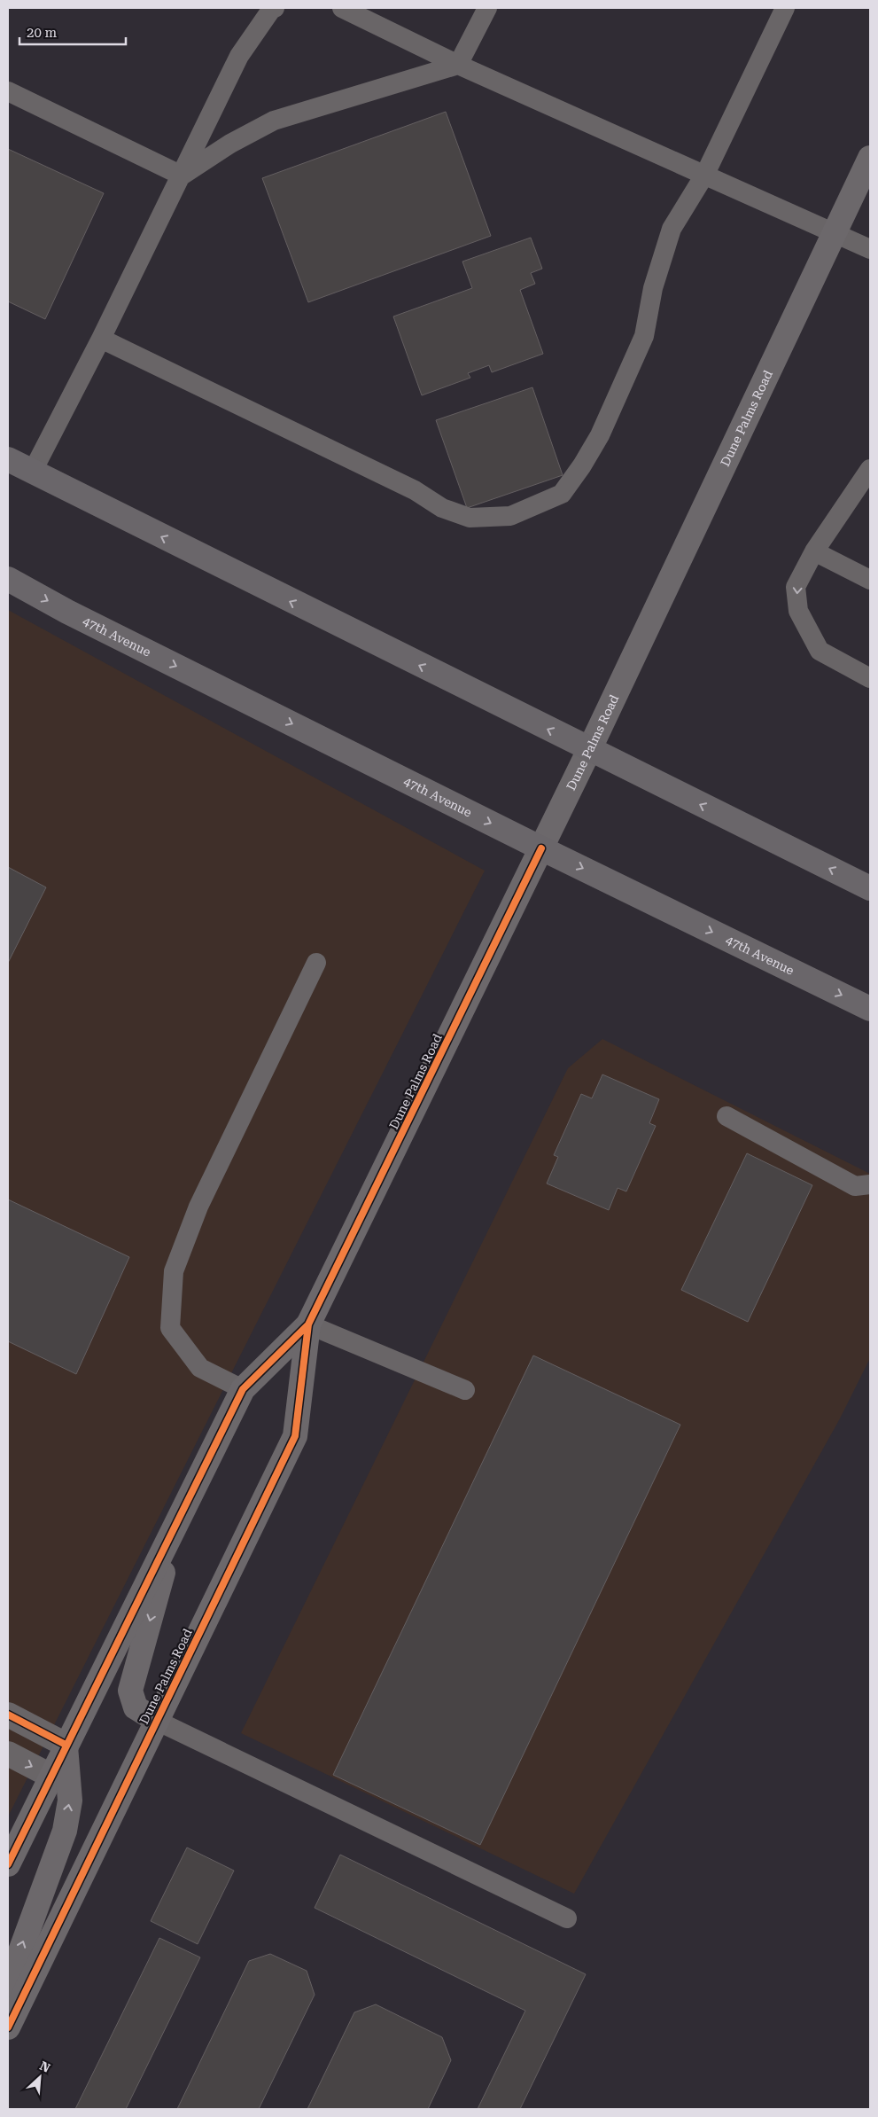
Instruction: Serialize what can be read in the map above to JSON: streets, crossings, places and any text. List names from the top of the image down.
{
  "streets": {
    "main road": ["Dune Palms Road", "47th Avenue"]
  },
  "crossings": [
    ["Dune Palms Road", "47th Avenue"]
  ],
  "scale_bar": "20 m",
  "north": "top right"
}
